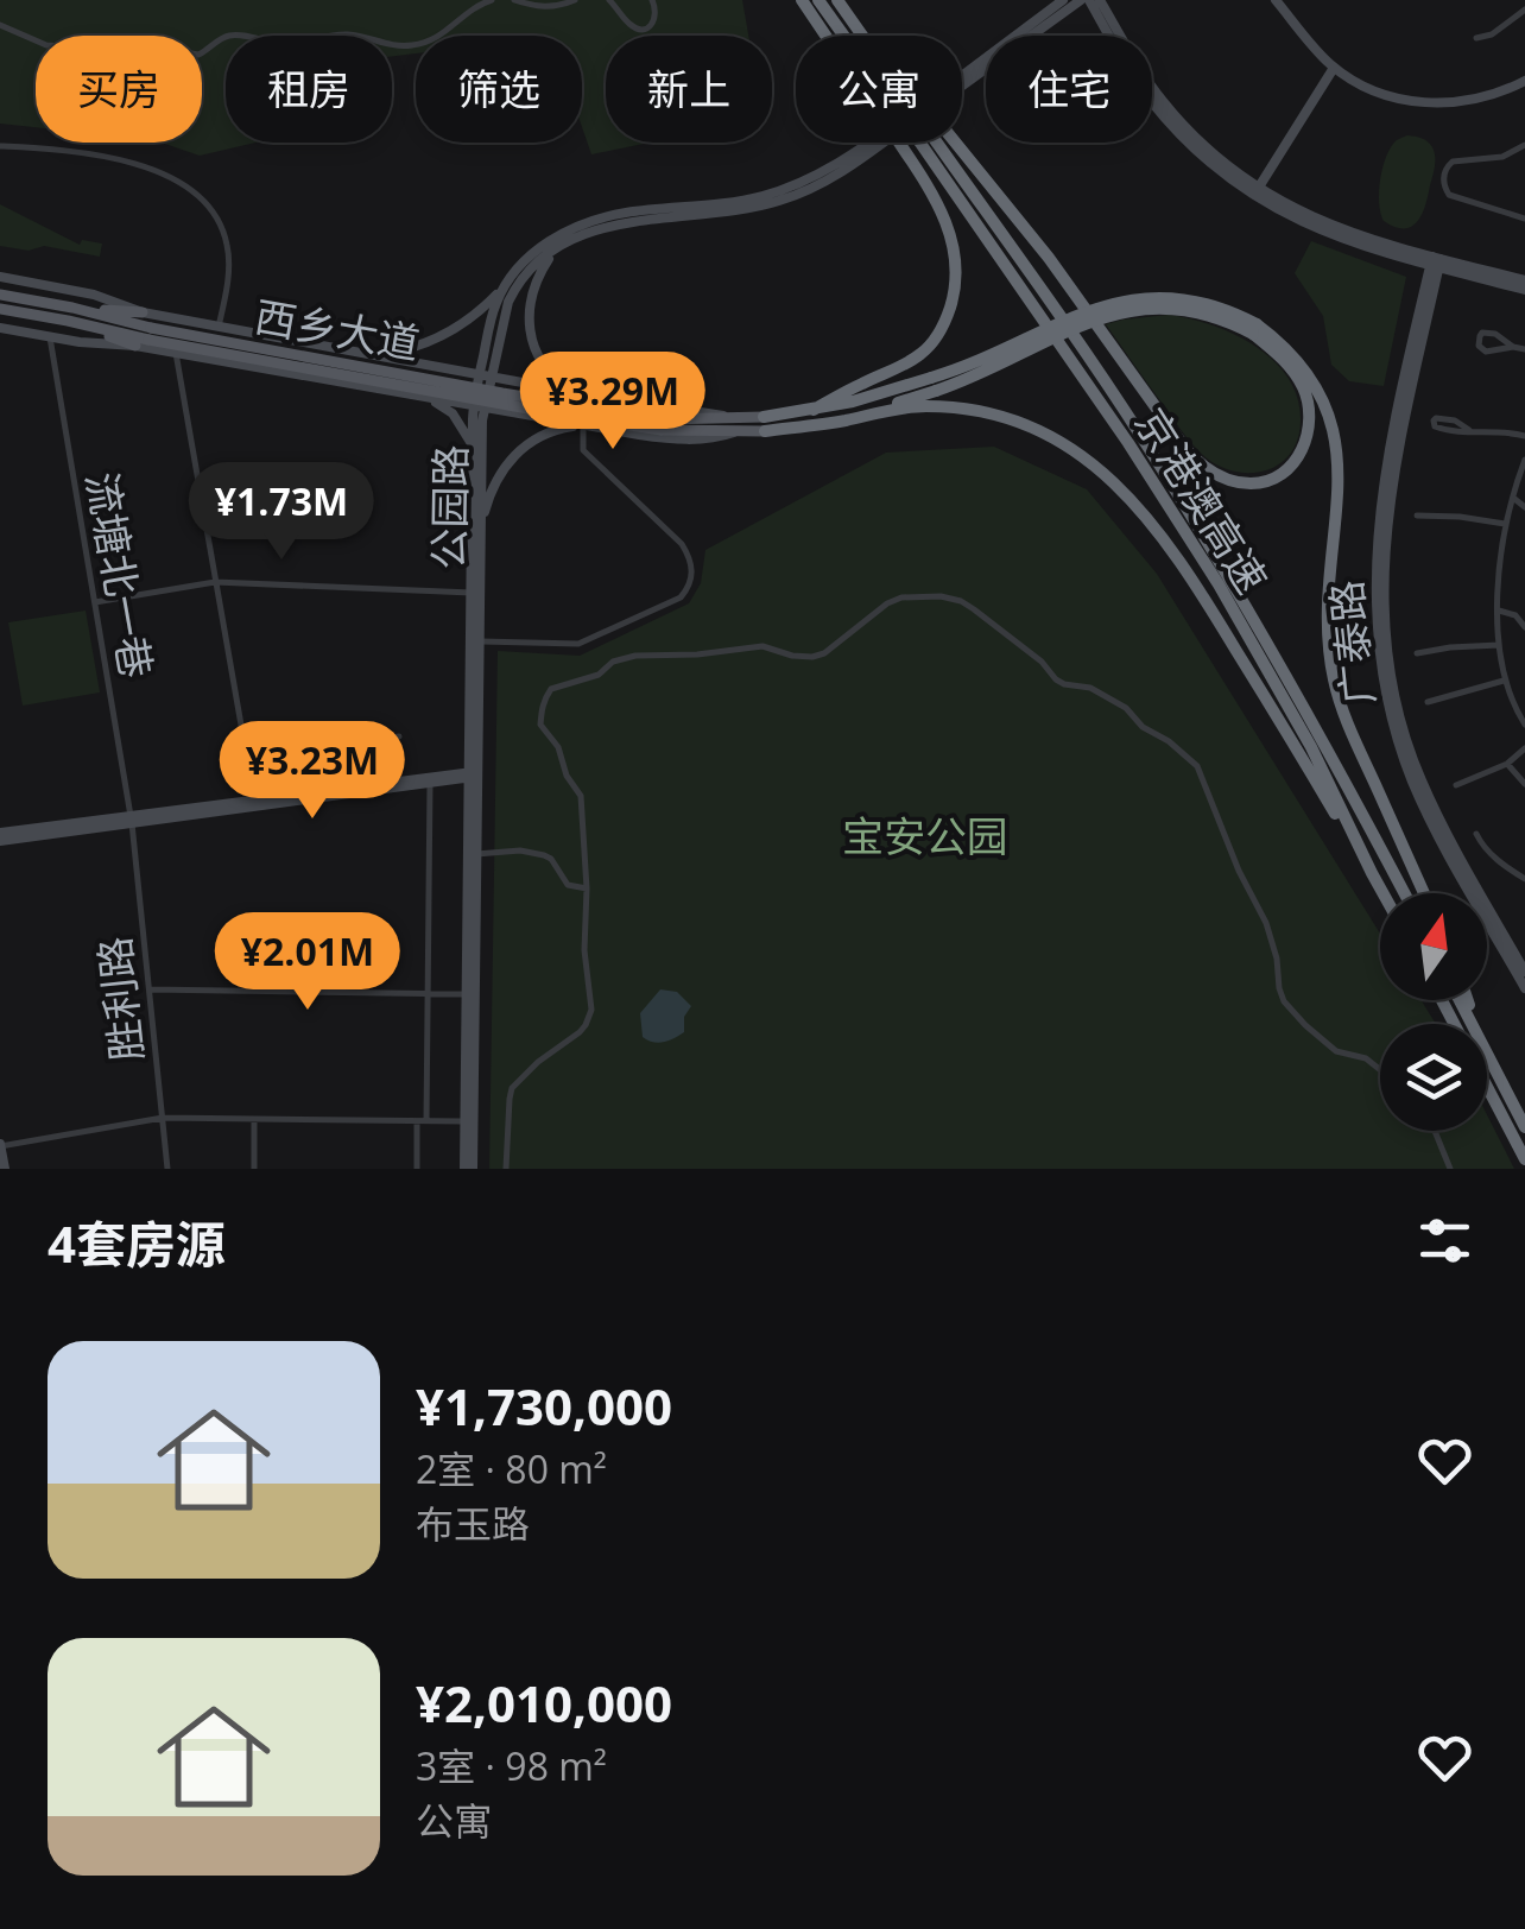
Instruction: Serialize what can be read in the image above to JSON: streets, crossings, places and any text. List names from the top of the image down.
{
  "streets": {
    "highway": ["京港澳高速"],
    "main road": ["西乡大道", "公园路", "广泰路"],
    "street": ["流塘北一巷", "胜利路"]
  },
  "crossings": [
    ["流塘北一巷", "胜利路"]
  ],
  "parks": ["宝安公园"],
  "north": "top",
  "page": {
    "chip": [
      "买房",
      "租房",
      "筛选",
      "新上",
      "公寓",
      "住宅"
    ],
    "price": [
      "¥3.29M",
      "¥1.73M",
      "¥3.23M",
      "¥2.01M"
    ],
    "heading": "4套房源",
    "list": [
      {
        "name": "¥1,730,000",
        "note": "2室 · 80 m² · 布玉路"
      },
      {
        "name": "¥2,010,000",
        "note": "3室 · 98 m² · 公寓"
      }
    ]
  }
}
